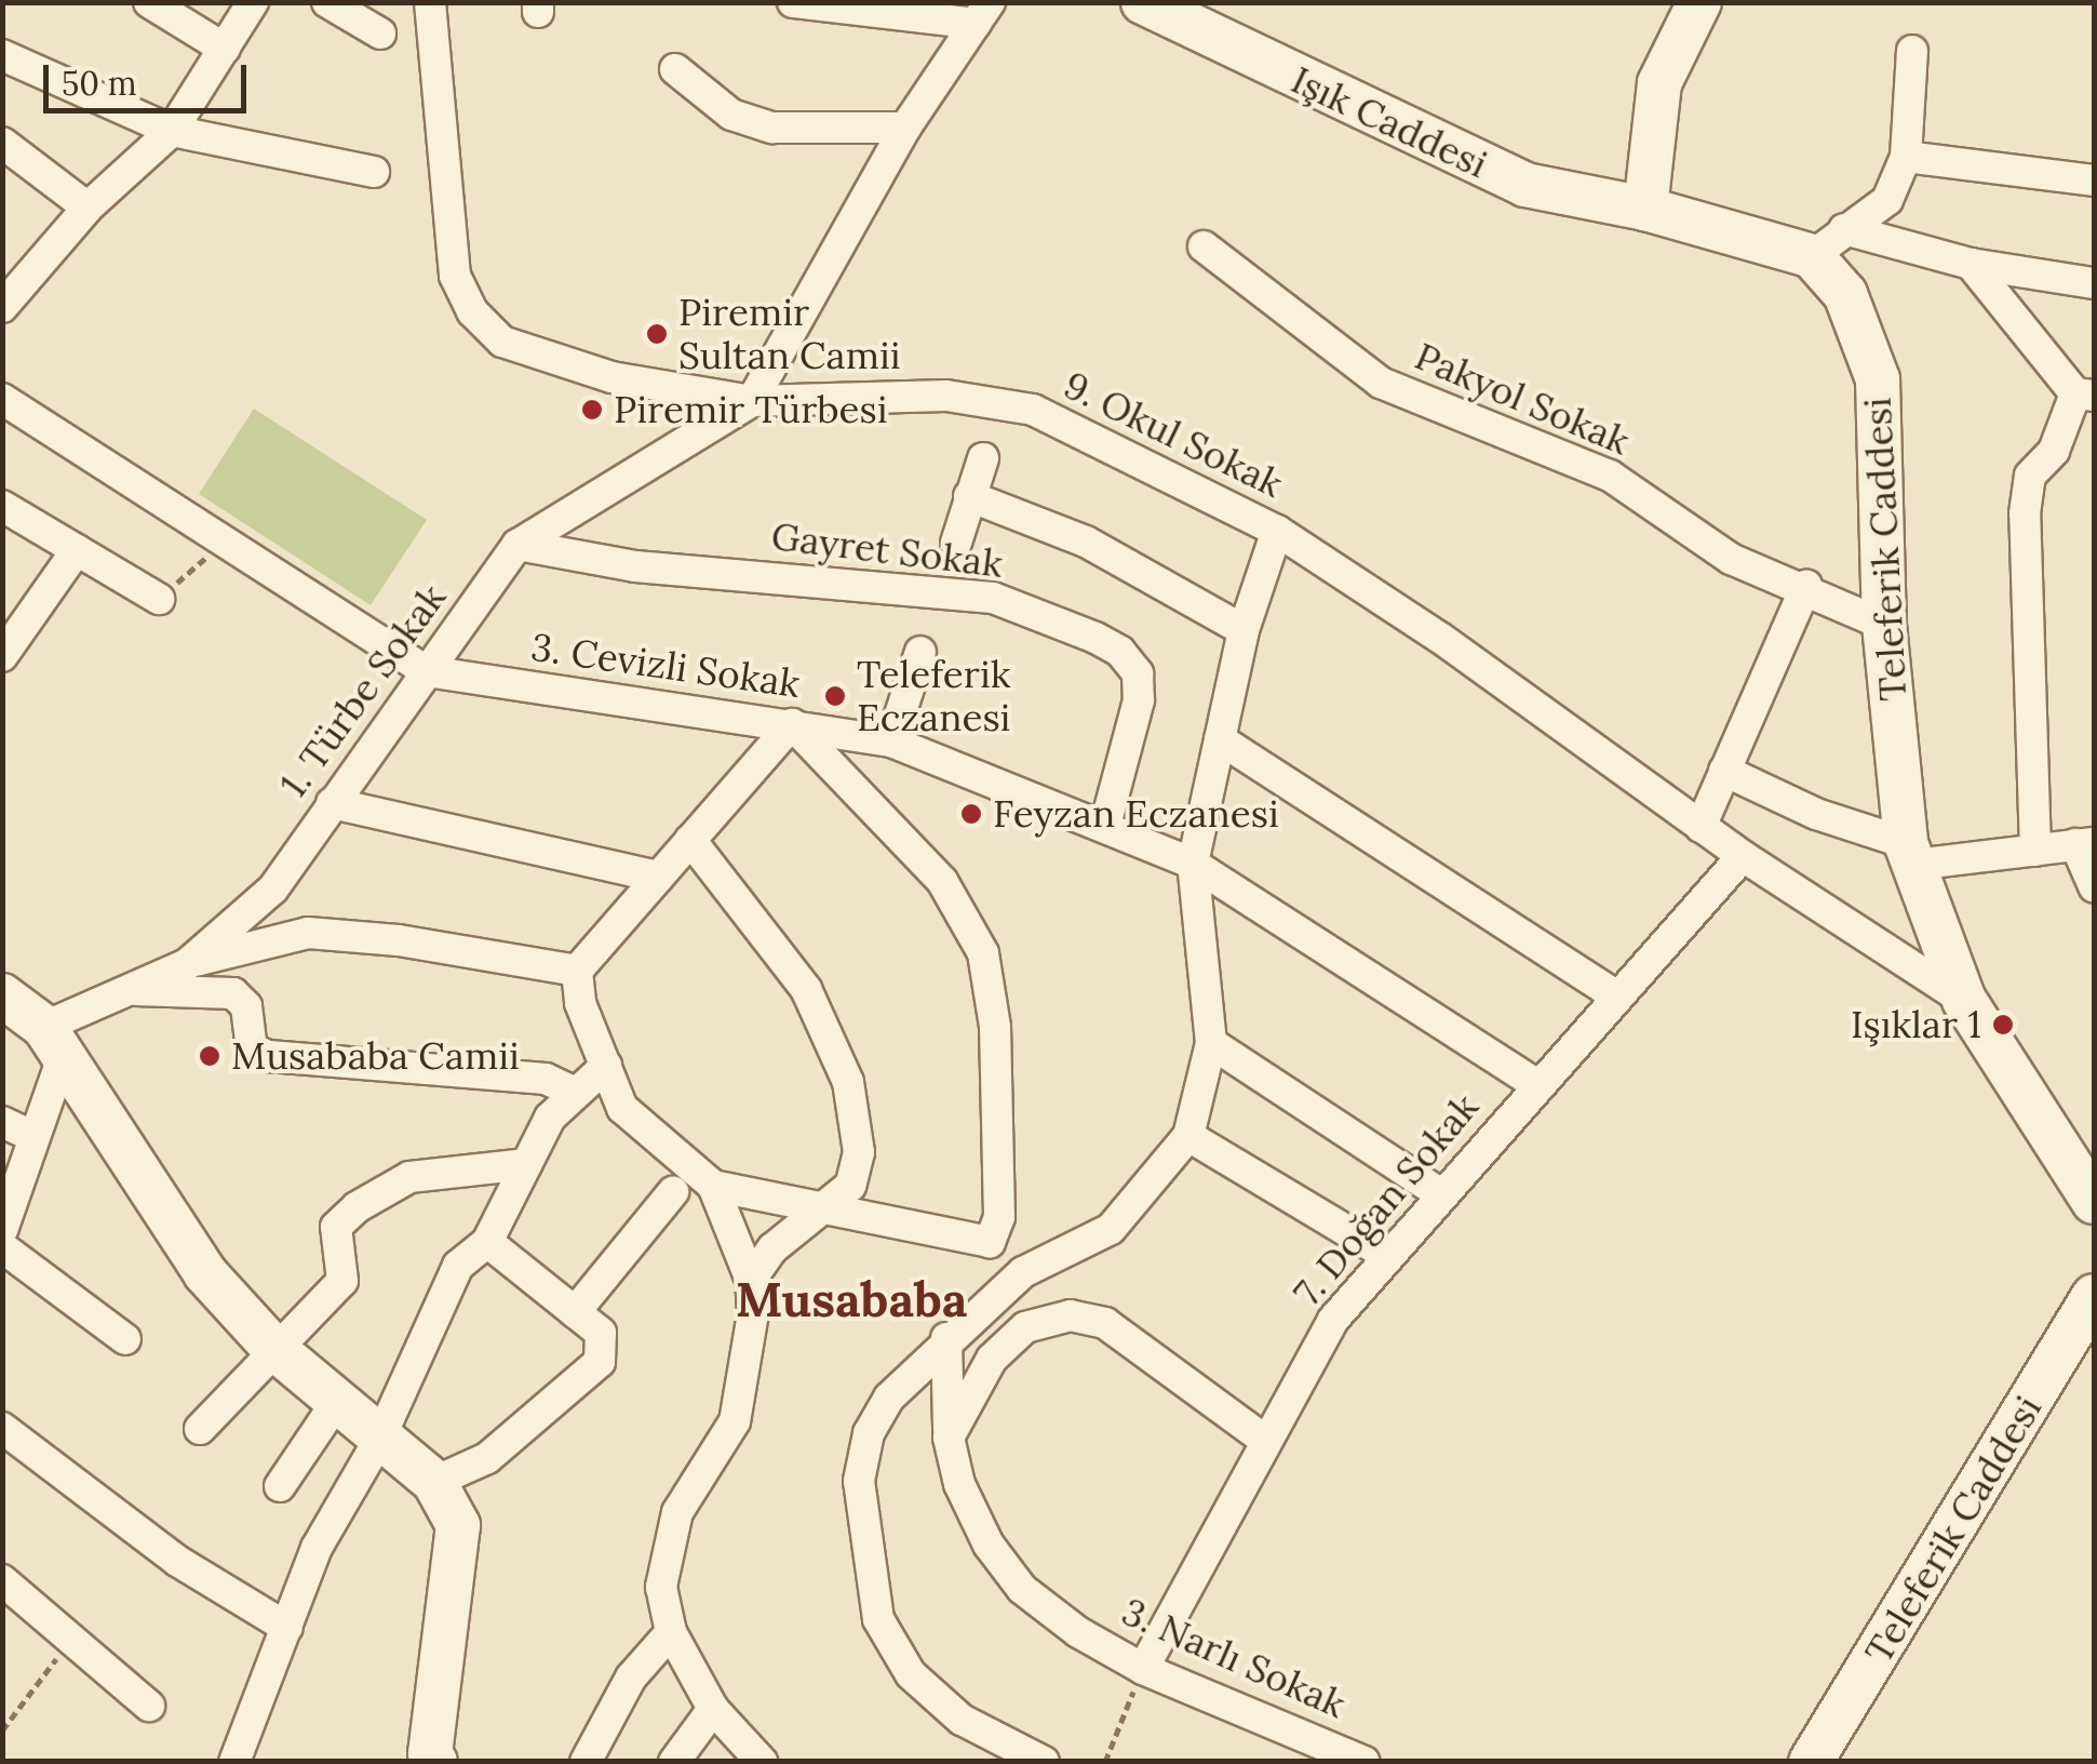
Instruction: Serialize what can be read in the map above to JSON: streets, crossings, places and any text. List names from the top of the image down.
{
  "streets": {
    "main road": ["Işık Caddesi", "Teleferik Caddesi"],
    "street": [
      "Pakyol Sokak",
      "9. Okul Sokak",
      "Gayret Sokak",
      "3. Cevizli Sokak",
      "1. Türbe Sokak",
      "7. Doğan Sokak",
      "3. Narlı Sokak"
    ]
  },
  "crossings": [
    ["Pakyol Sokak", "Teleferik Caddesi"],
    ["9. Okul Sokak", "Teleferik Caddesi"],
    ["9. Okul Sokak", "1. Türbe Sokak"],
    ["9. Okul Sokak", "7. Doğan Sokak"],
    ["Gayret Sokak", "3. Cevizli Sokak"],
    ["Gayret Sokak", "1. Türbe Sokak"],
    ["3. Cevizli Sokak", "1. Türbe Sokak"],
    ["3. Cevizli Sokak", "7. Doğan Sokak"],
    ["7. Doğan Sokak", "3. Narlı Sokak"]
  ],
  "districts": ["Musababa"],
  "places": [
    "Piremir Sultan Camii",
    "Piremir Türbesi",
    "Teleferik Eczanesi",
    "Feyzan Eczanesi",
    "Işıklar 1",
    "Musababa Camii"
  ],
  "scale_bar": "50 m"
}
